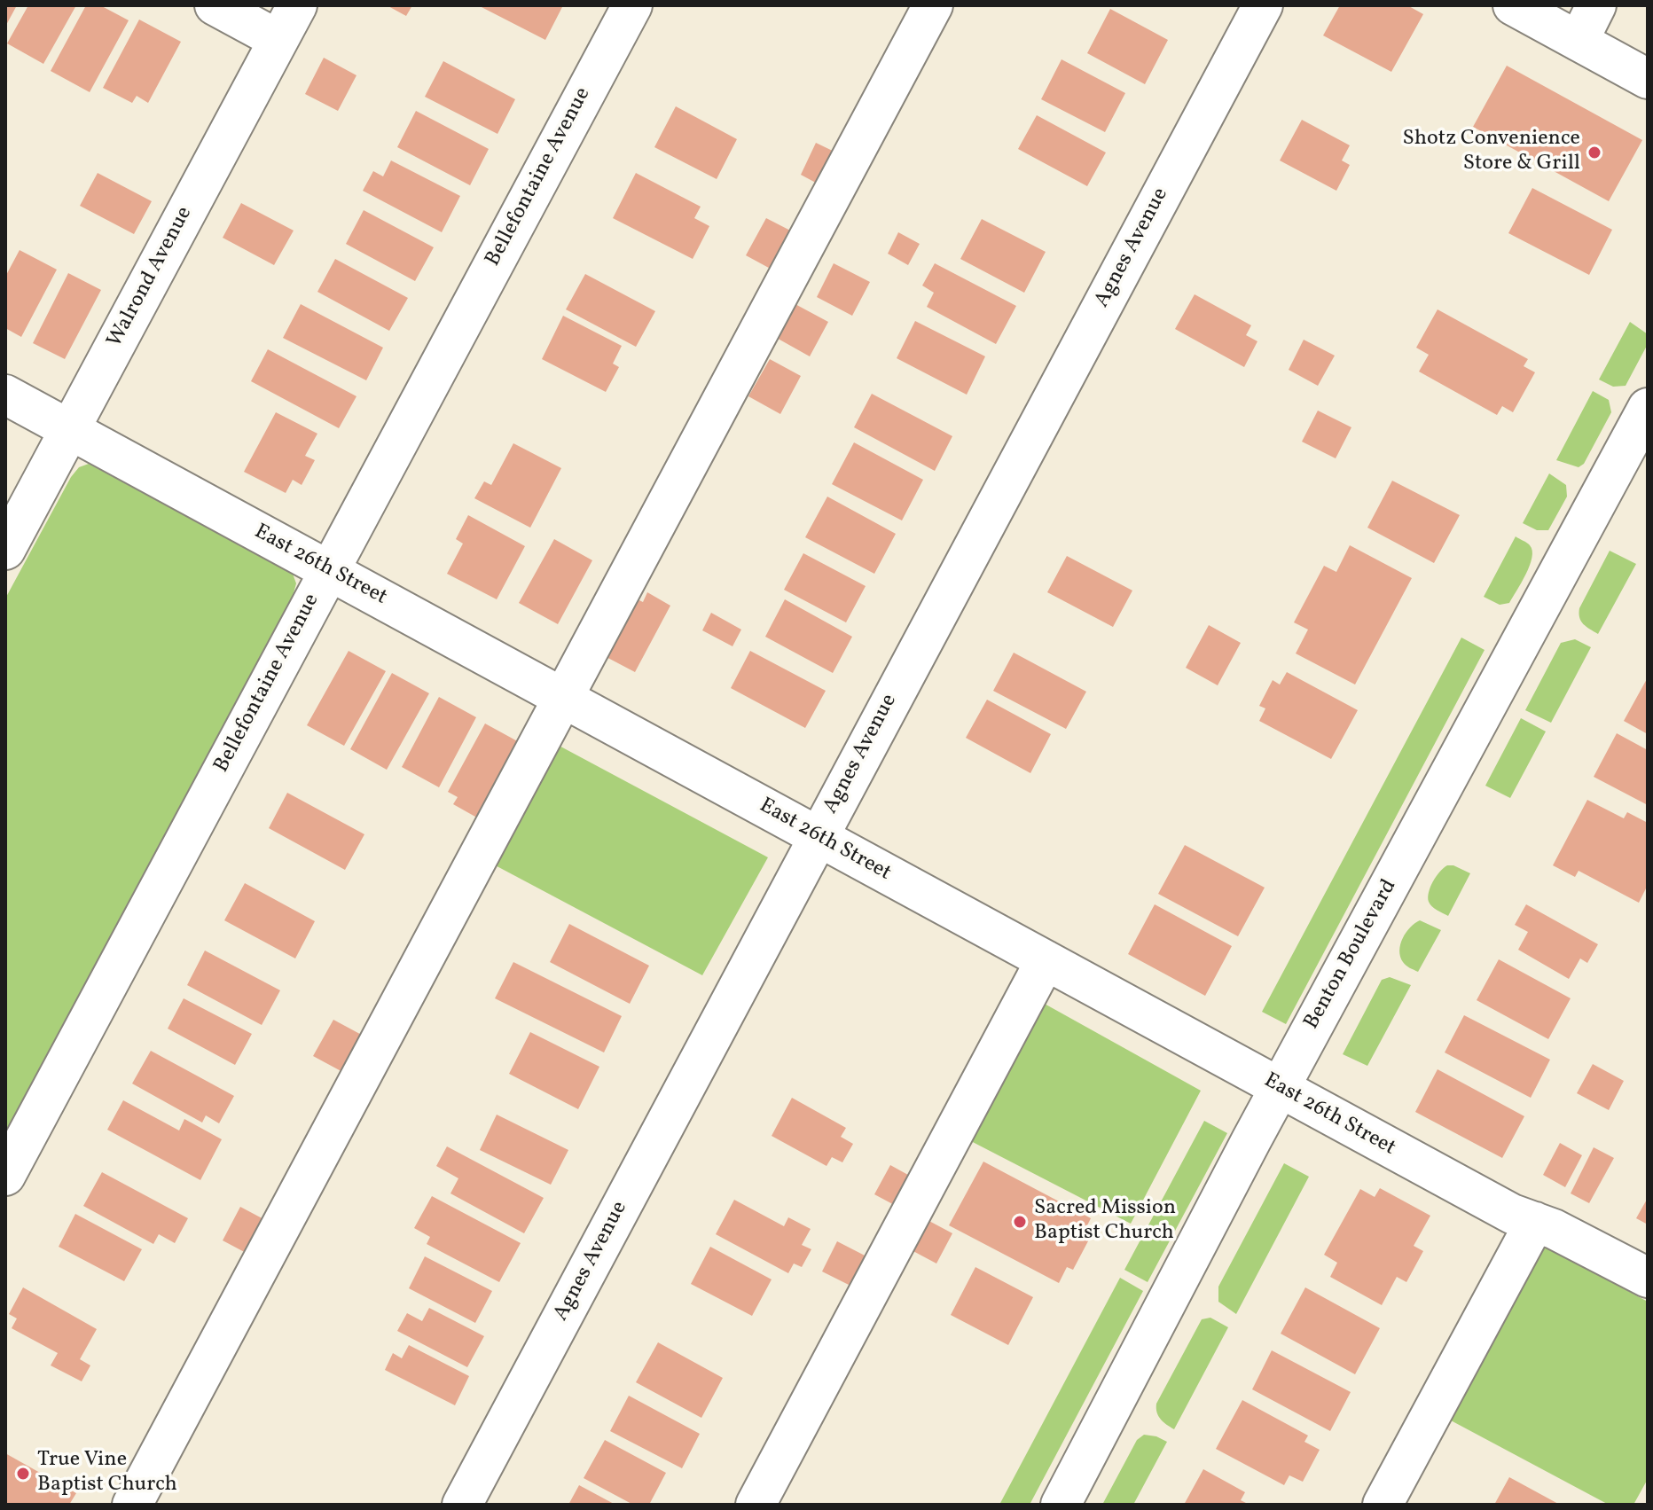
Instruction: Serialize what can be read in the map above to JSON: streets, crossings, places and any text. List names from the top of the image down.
{
  "streets": {
    "street": [
      "Bellefontaine Avenue",
      "Agnes Avenue",
      "Walrond Avenue",
      "East 26th Street",
      "Benton Boulevard"
    ]
  },
  "crossings": [
    ["Bellefontaine Avenue", "East 26th Street"],
    ["Agnes Avenue", "East 26th Street"],
    ["Walrond Avenue", "East 26th Street"],
    ["East 26th Street", "Benton Boulevard"]
  ],
  "places": ["Shotz Convenience Store & Grill", "Sacred Mission Baptist Church", "True Vine Baptist Church"]
}
